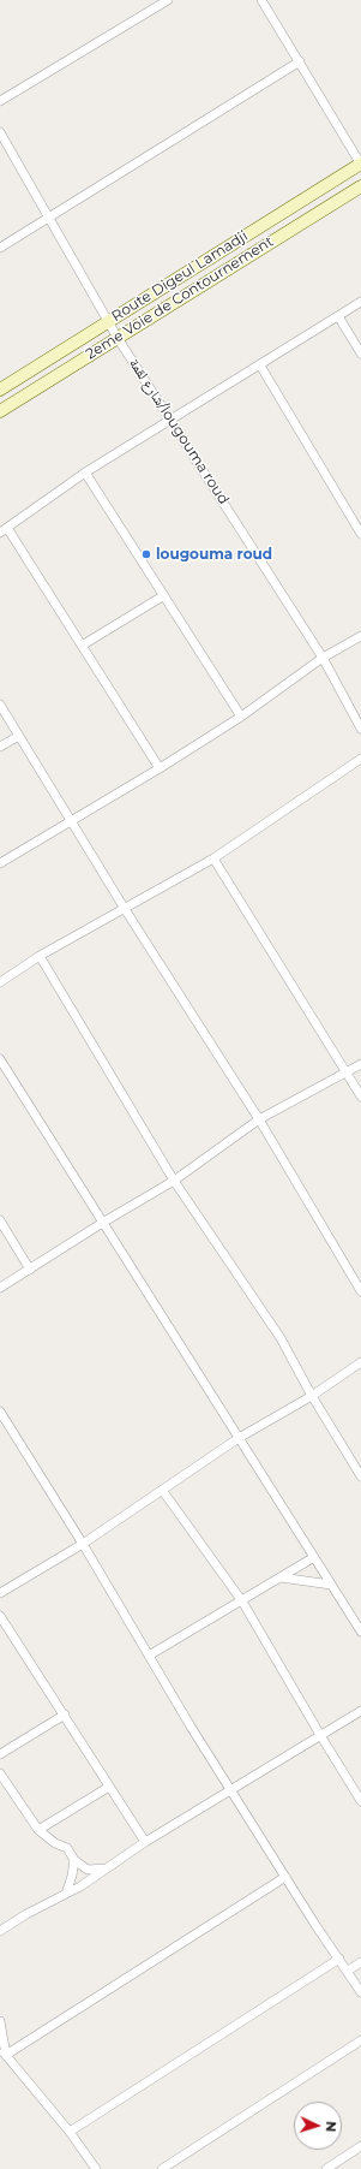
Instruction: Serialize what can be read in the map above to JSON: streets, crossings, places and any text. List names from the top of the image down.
{
  "streets": {
    "main road": ["Route Digeul Lamadji", "2eme Voie de Contournement"],
    "street": ["شارع لقمة/lougouma roud"]
  },
  "crossings": [
    ["Route Digeul Lamadji", "شارع لقمة/lougouma roud"],
    ["2eme Voie de Contournement", "شارع لقمة/lougouma roud"]
  ],
  "places": ["lougouma roud"],
  "north": "right"
}
